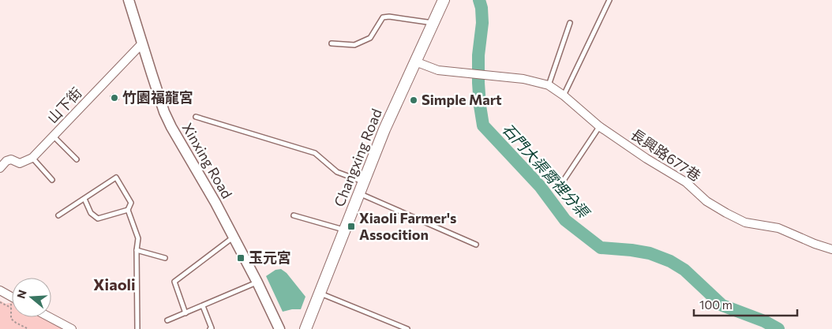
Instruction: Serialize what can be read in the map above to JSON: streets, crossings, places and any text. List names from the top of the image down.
{
  "streets": {
    "main road": ["Changxing Road"],
    "street": ["山下街", "長興路677巷", "Xinxing Road"]
  },
  "crossings": [
    ["山下街", "Xinxing Road"],
    ["長興路677巷", "Changxing Road"]
  ],
  "districts": ["Xiaoli"],
  "water": ["石門大渠霄裡分渠"],
  "places": {
    "other": ["竹園福龍宮", "Simple Mart"],
    "transit": ["Xiaoli Farmer's Assocition", "玉元宮"]
  },
  "scale_bar": "100 m",
  "north": "left"
}
